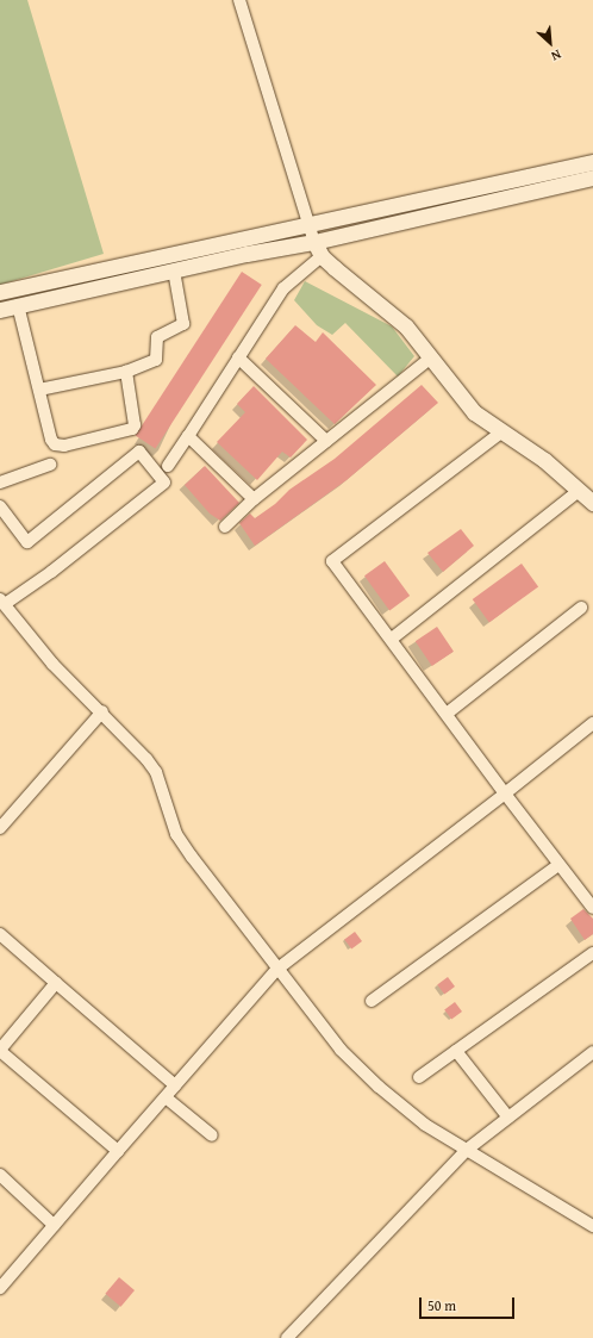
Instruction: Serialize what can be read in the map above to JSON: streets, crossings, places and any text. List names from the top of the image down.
{
  "scale_bar": "50 m",
  "north": "bottom right"
}
